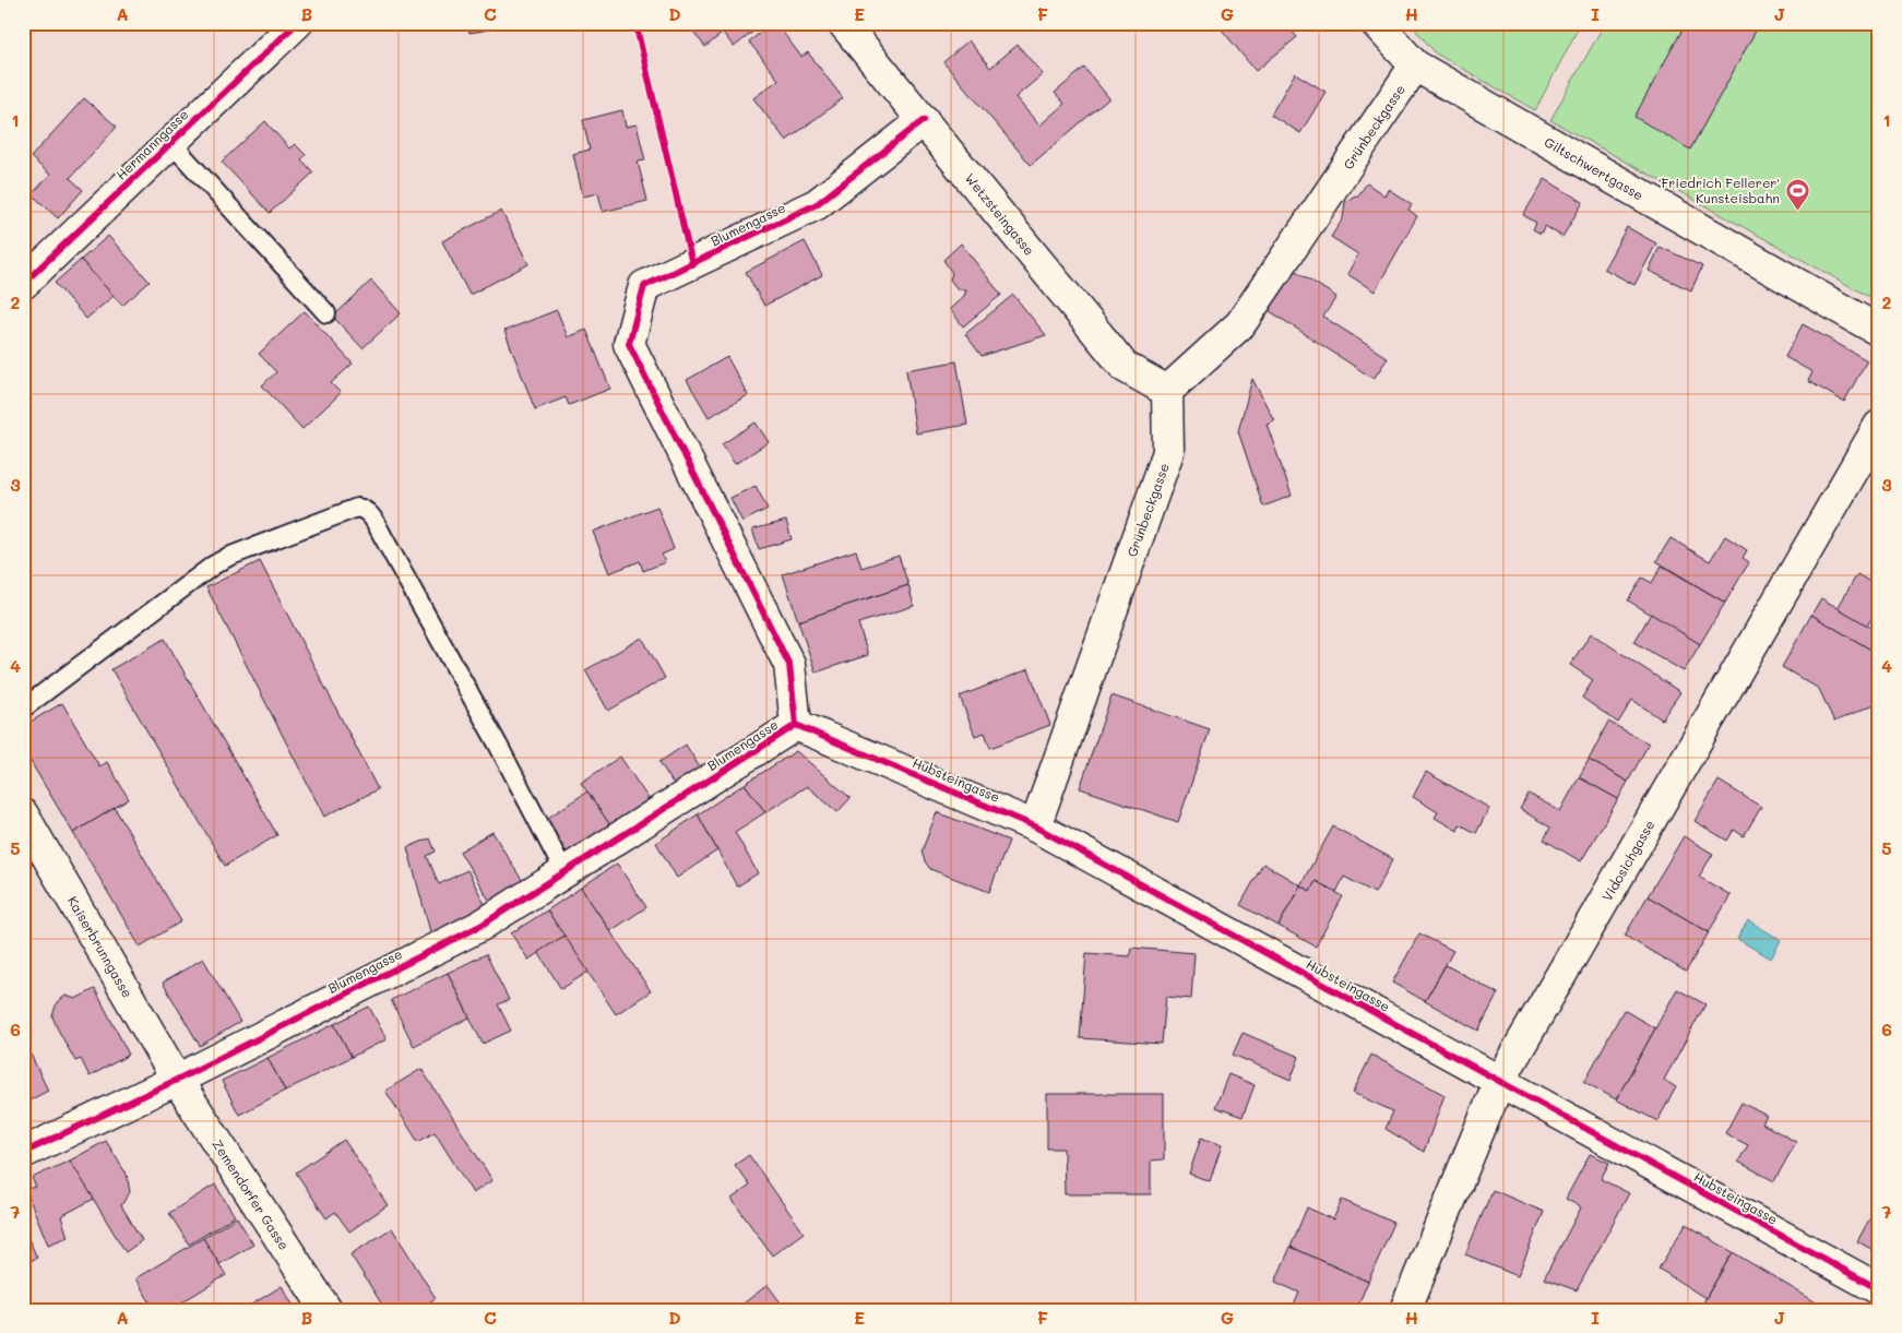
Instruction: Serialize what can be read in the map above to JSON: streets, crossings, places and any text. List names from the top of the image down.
{
  "streets": {
    "street": [
      "Grünbeckgasse",
      "Hermanngasse",
      "Giltschwertgasse",
      "Wetzsteingasse",
      "Blumengasse",
      "Hubsteingasse",
      "Vidosichgasse",
      "Kaiserbrunngasse",
      "Zemendorfer Gasse"
    ]
  },
  "crossings": [
    ["Grünbeckgasse", "Giltschwertgasse"],
    ["Grünbeckgasse", "Wetzsteingasse"],
    ["Grünbeckgasse", "Hubsteingasse"],
    ["Wetzsteingasse", "Blumengasse"],
    ["Blumengasse", "Hubsteingasse"],
    ["Blumengasse", "Kaiserbrunngasse"],
    ["Blumengasse", "Zemendorfer Gasse"],
    ["Hubsteingasse", "Vidosichgasse"],
    ["Kaiserbrunngasse", "Zemendorfer Gasse"]
  ],
  "places": {
    "sports": ["'Friedrich Fellerer' Kunsteisbahn"]
  },
  "grid": {
    "columns": [
      "A",
      "B",
      "C",
      "D",
      "E",
      "F",
      "G",
      "H",
      "I",
      "J"
    ],
    "rows": [
      "1",
      "2",
      "3",
      "4",
      "5",
      "6",
      "7"
    ]
  }
}
